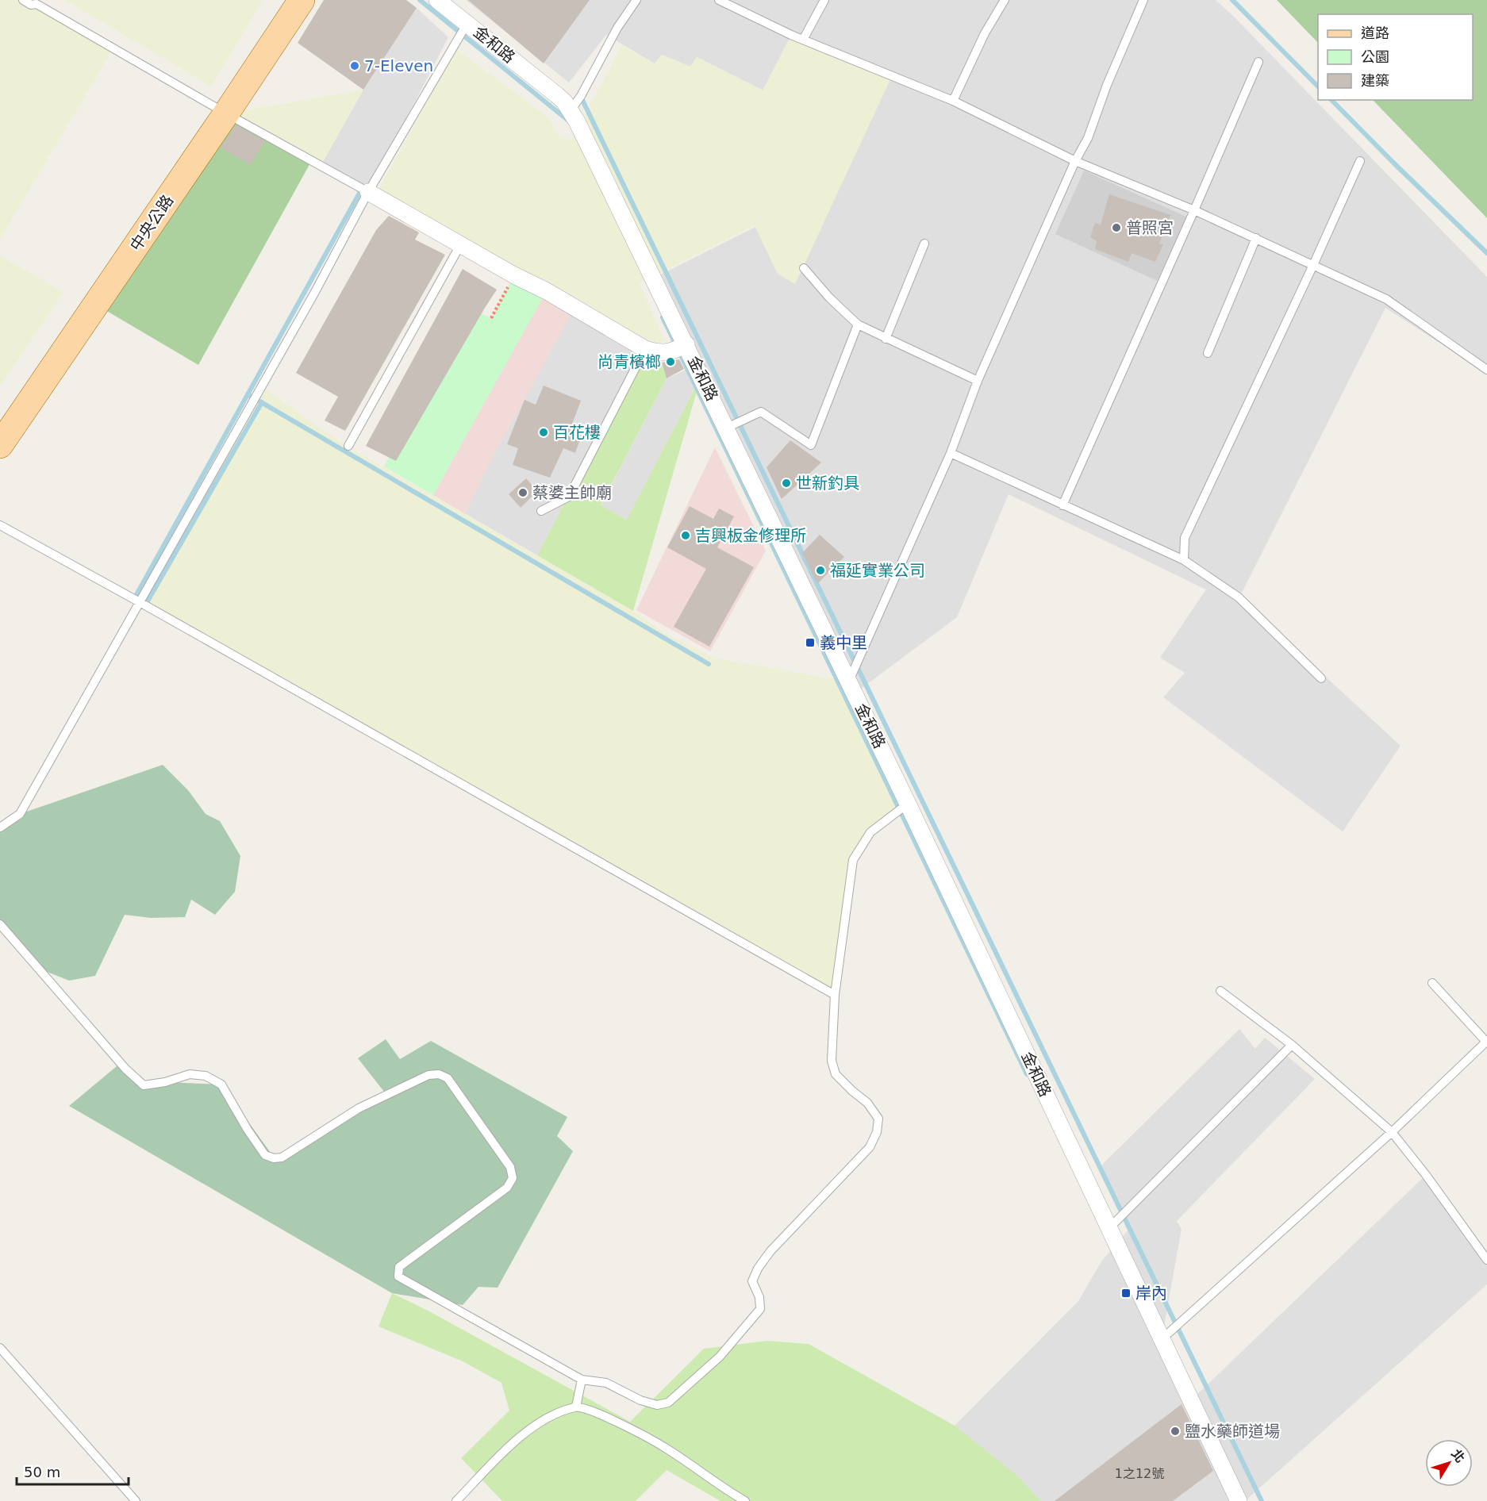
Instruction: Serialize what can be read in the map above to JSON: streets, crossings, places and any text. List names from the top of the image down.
{
  "streets": {
    "main road": ["中央公路"],
    "street": ["金和路"]
  },
  "places": {
    "other": [
      "7-Eleven",
      "普照宮",
      "尚青檳榔",
      "百花樓",
      "世新釣具",
      "蔡婆主帥廟",
      "吉興板金修理所",
      "福延實業公司",
      "鹽水藥師道場"
    ],
    "transit": ["義中里", "岸內"]
  },
  "house_numbers": ["1之12號"],
  "legend": ["道路", "公園", "建築"],
  "scale_bar": "50 m",
  "north": "top right"
}
